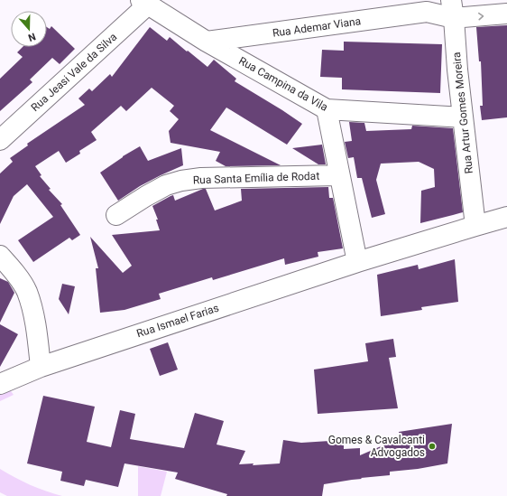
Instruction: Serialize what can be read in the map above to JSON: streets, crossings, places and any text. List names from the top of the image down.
{
  "streets": {
    "street": [
      "Rua Ademar Viana",
      "Rua Jeasi Vale da Silva",
      "Rua Campina da Vila",
      "Rua Artur Gomes Moreira",
      "Rua Santa Emília de Rodat",
      "Rua Ismael Farias"
    ]
  },
  "crossings": [
    ["Rua Ademar Viana", "Rua Campina da Vila"],
    ["Rua Ademar Viana", "Rua Artur Gomes Moreira"],
    ["Rua Jeasi Vale da Silva", "Rua Campina da Vila"],
    ["Rua Campina da Vila", "Rua Artur Gomes Moreira"],
    ["Rua Artur Gomes Moreira", "Rua Ismael Farias"]
  ],
  "places": ["Gomes & Cavalcanti Advogados"],
  "north": "bottom"
}
